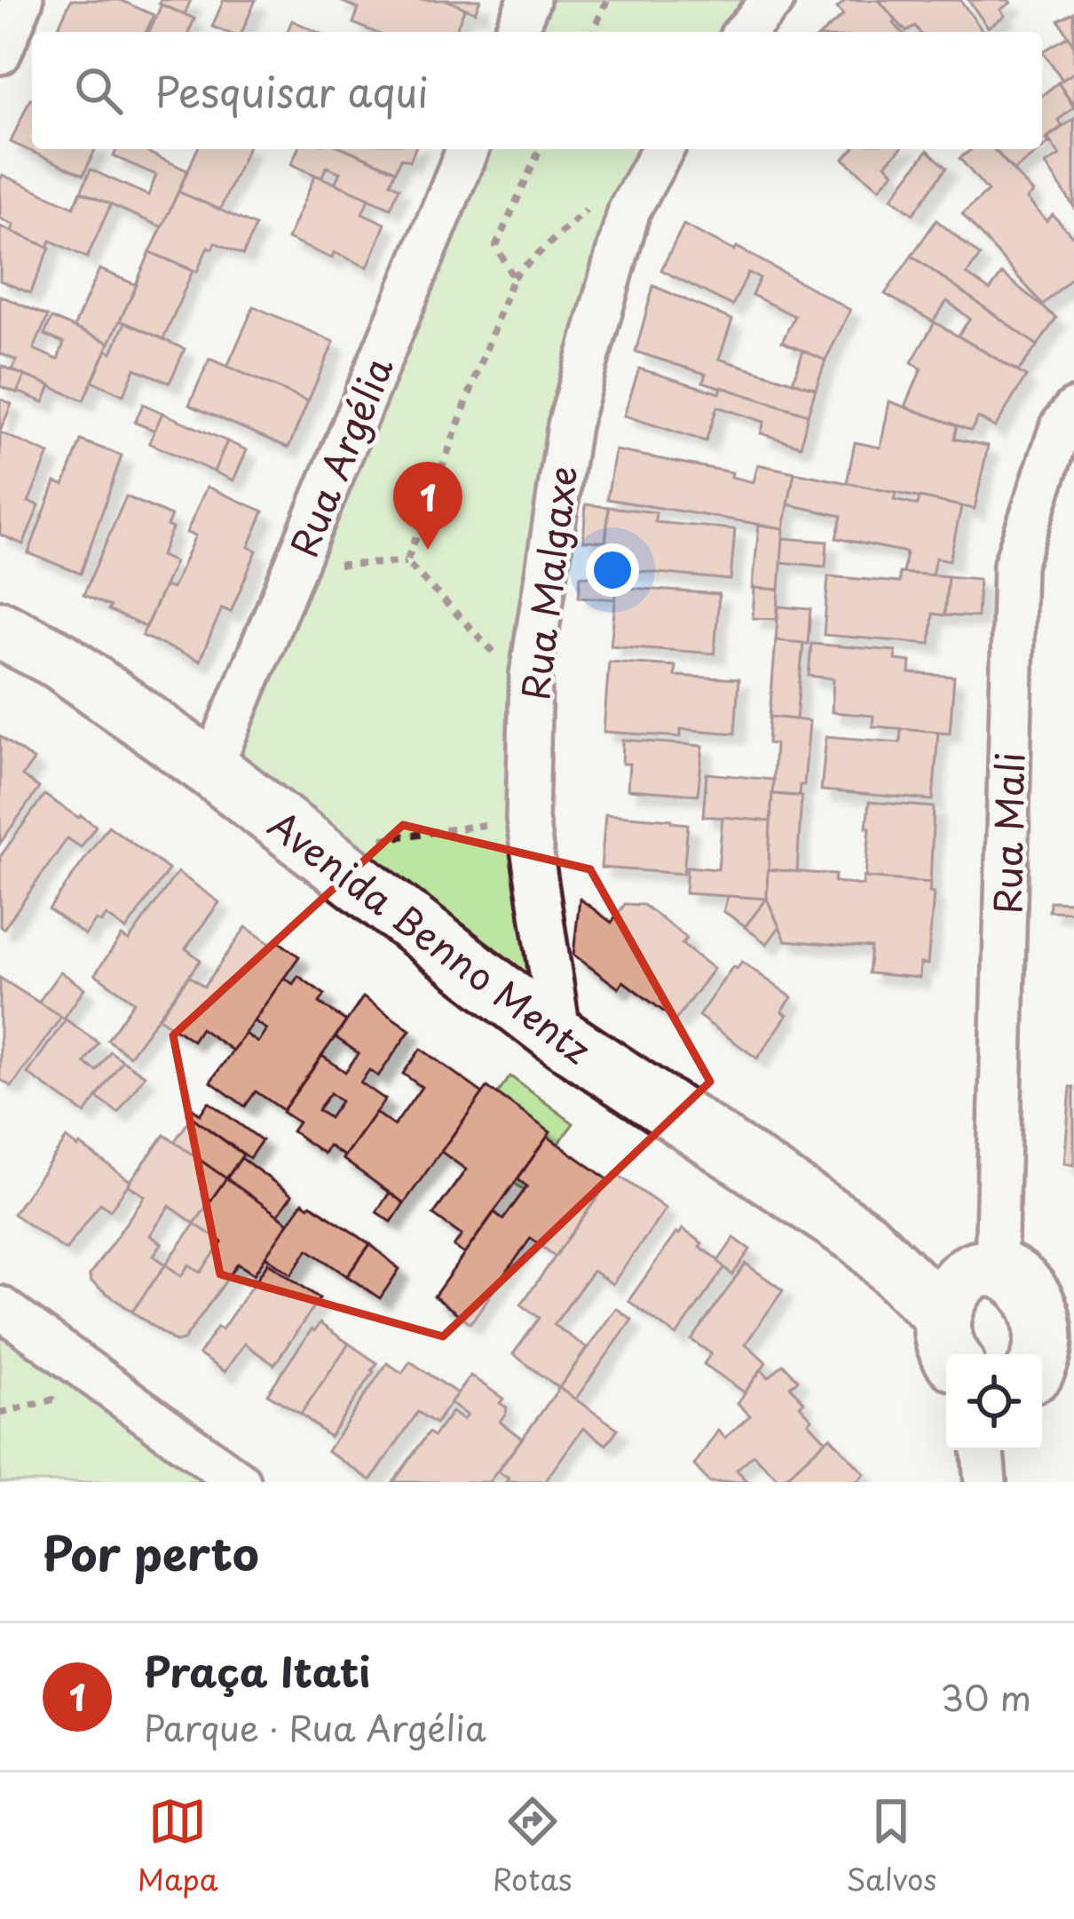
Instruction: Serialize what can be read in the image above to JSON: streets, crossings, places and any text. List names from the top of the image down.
{
  "streets": {
    "street": [
      "Rua Argélia",
      "Rua Malgaxe",
      "Rua Mali",
      "Avenida Benno Mentz"
    ]
  },
  "crossings": [
    ["Rua Argélia", "Avenida Benno Mentz"],
    ["Rua Malgaxe", "Avenida Benno Mentz"],
    ["Rua Mali", "Avenida Benno Mentz"]
  ],
  "page": {
    "search": "Pesquisar aqui",
    "pins": "1",
    "heading": "Por perto",
    "list": [
      {
        "mark": "1",
        "name": "Praça Itati",
        "note": "Parque · Rua Argélia",
        "value": "30 m"
      }
    ],
    "nav": ["Mapa", "Rotas", "Salvos"]
  }
}
